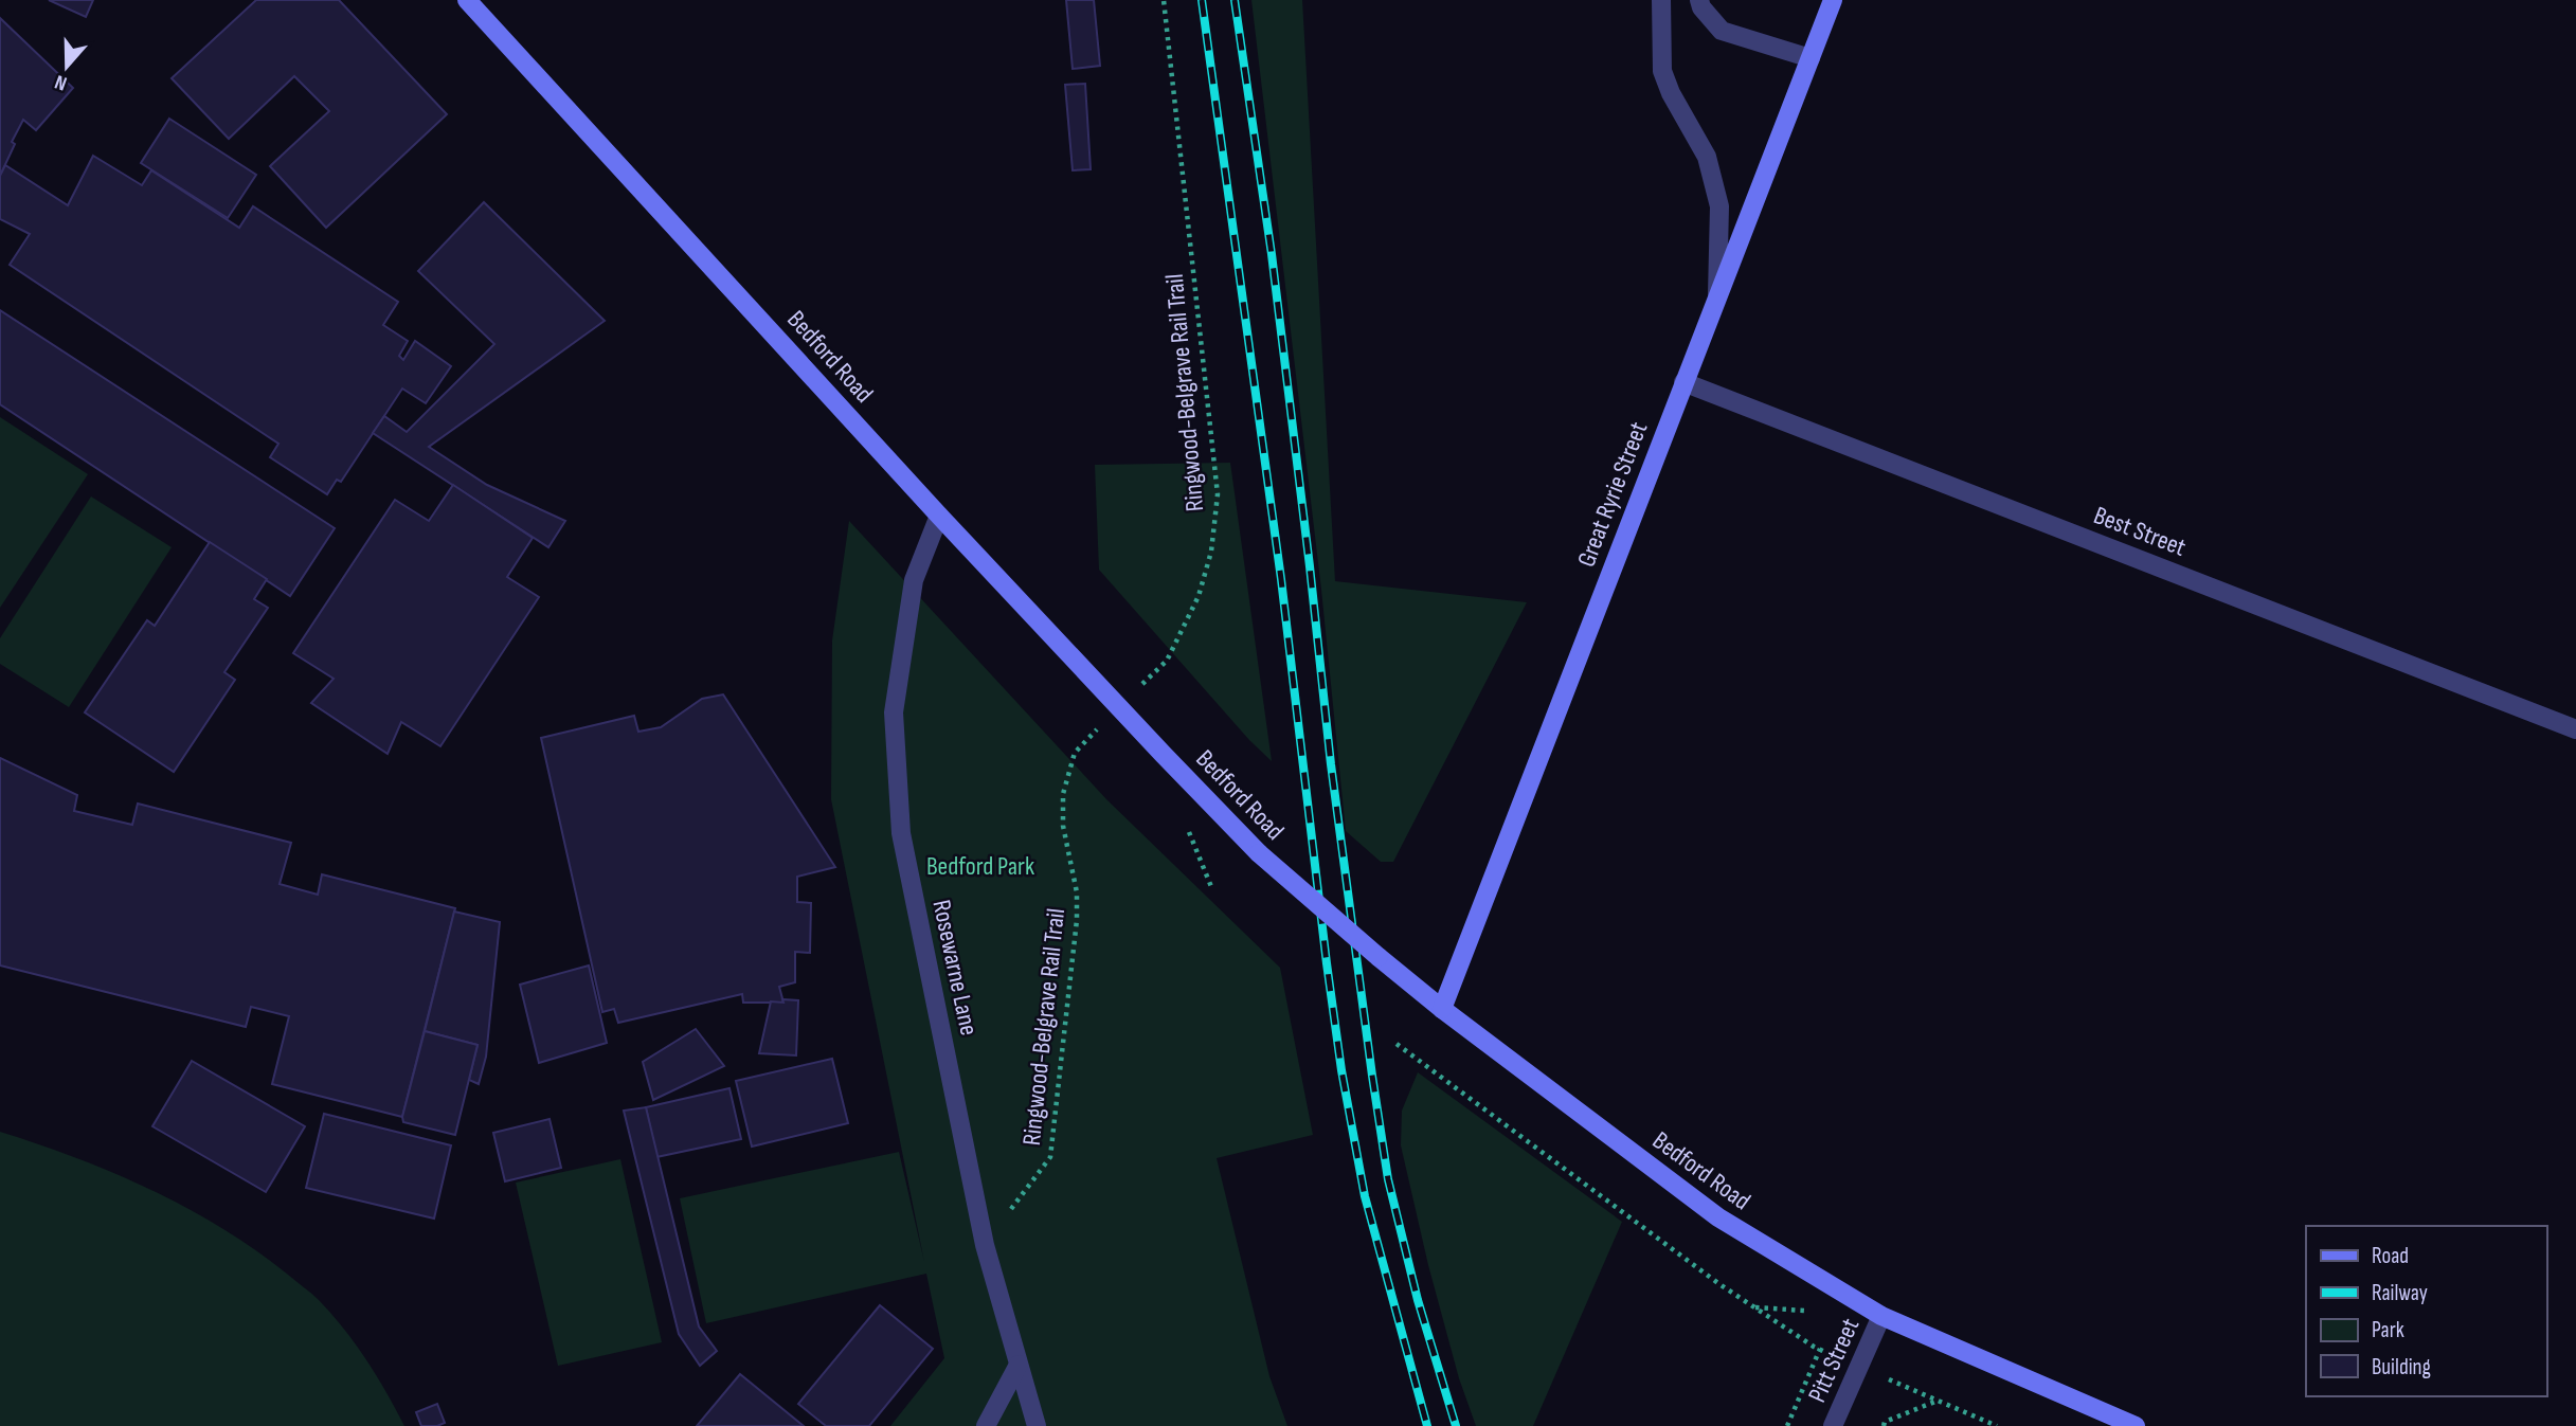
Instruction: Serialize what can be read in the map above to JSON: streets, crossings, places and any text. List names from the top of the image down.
{
  "streets": {
    "main road": ["Bedford Road", "Great Ryrie Street"],
    "street": ["Best Street", "Rosewarne Lane", "Pitt Street"],
    "path": ["Ringwood-Belgrave Rail Trail"]
  },
  "crossings": [
    ["Bedford Road", "Ringwood-Belgrave Rail Trail"],
    ["Bedford Road", "Great Ryrie Street"],
    ["Bedford Road", "Rosewarne Lane"],
    ["Bedford Road", "Pitt Street"],
    ["Ringwood-Belgrave Rail Trail", "Rosewarne Lane"],
    ["Great Ryrie Street", "Best Street"]
  ],
  "parks": ["Bedford Park"],
  "legend": [
    "Road",
    "Railway",
    "Park",
    "Building"
  ],
  "north": "bottom"
}
